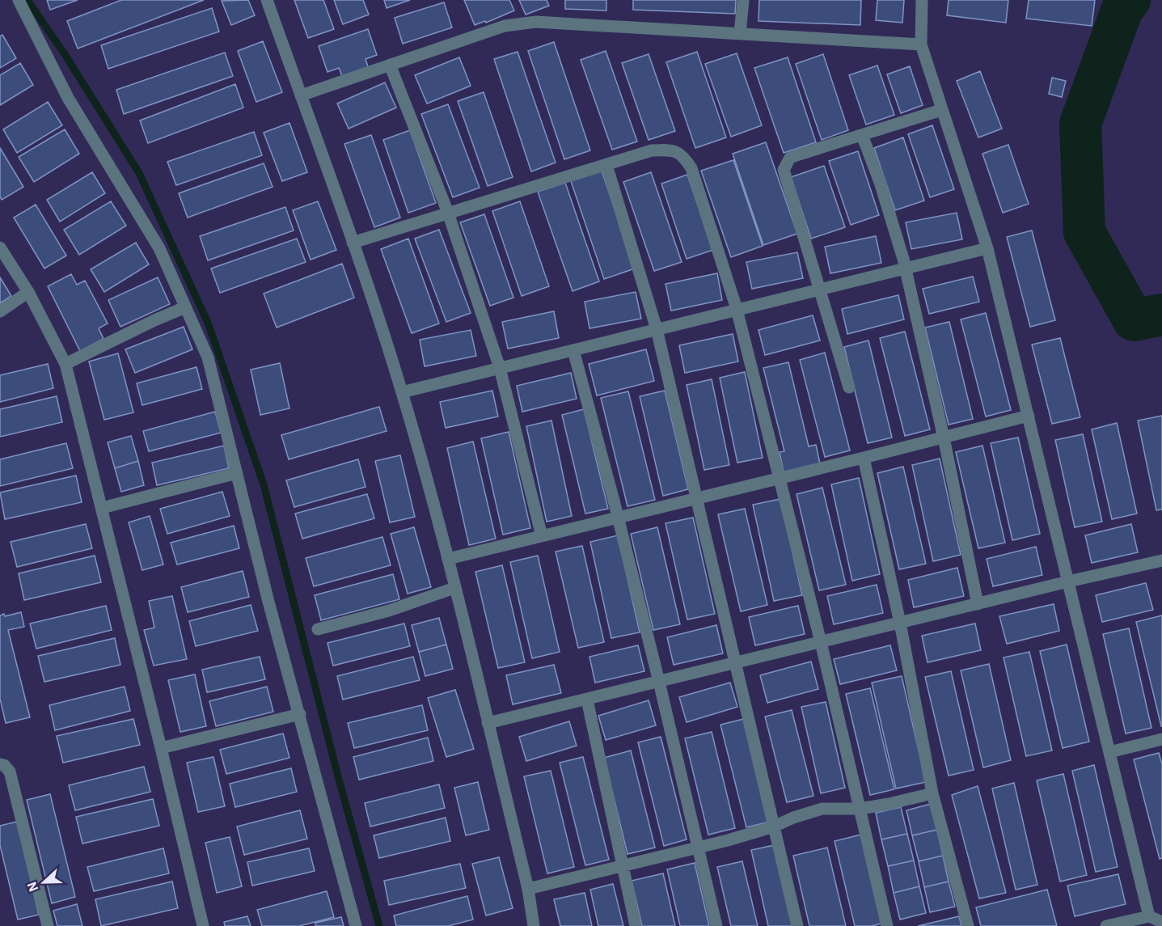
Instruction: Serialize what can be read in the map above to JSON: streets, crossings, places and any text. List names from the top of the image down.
{
  "north": "left"
}
